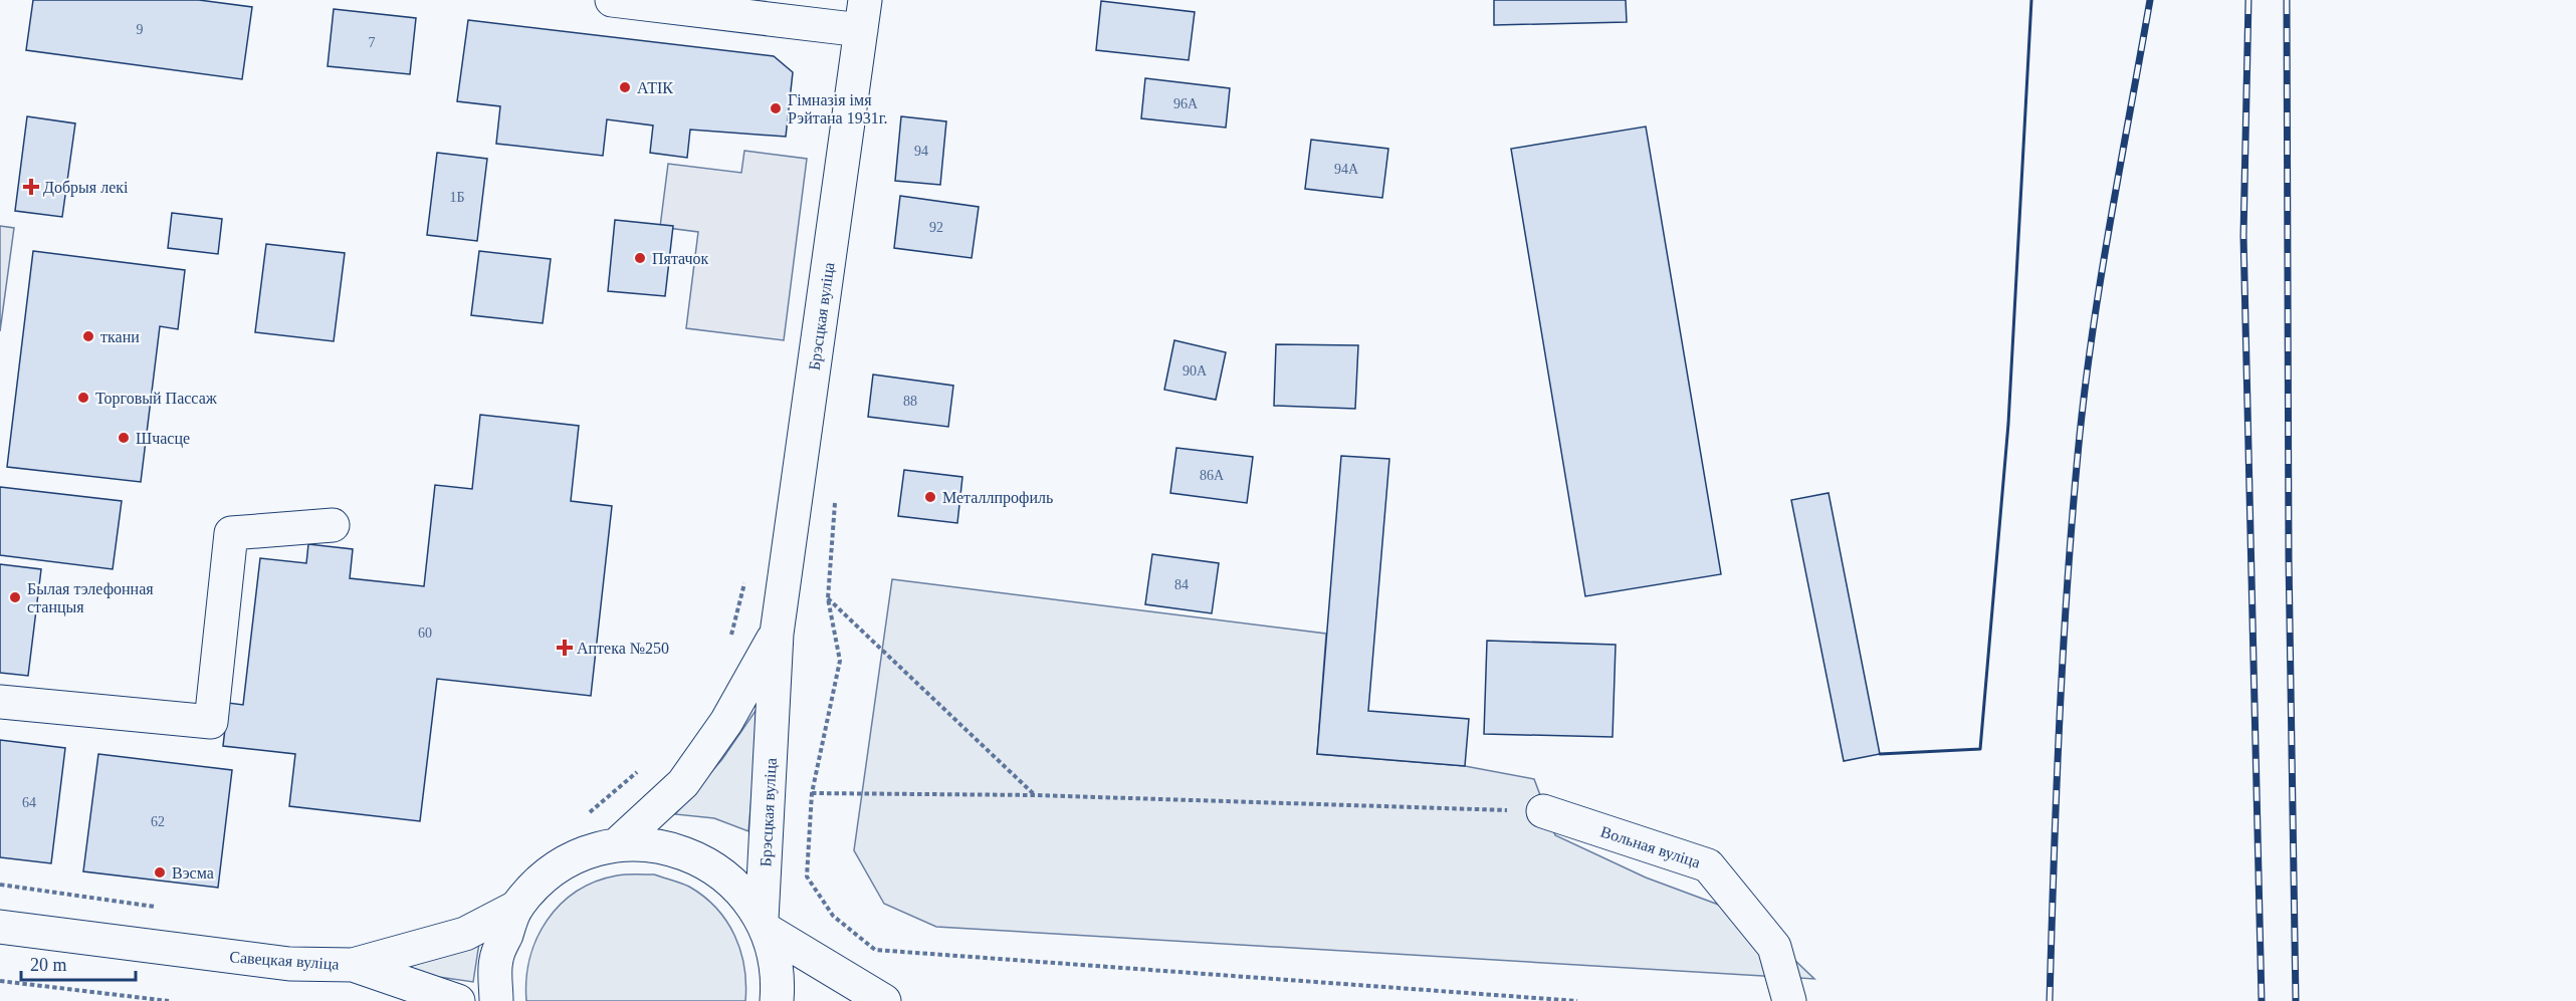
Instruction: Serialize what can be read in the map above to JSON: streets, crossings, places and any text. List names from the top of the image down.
{
  "streets": {
    "main road": ["Брэсцкая вуліца", "Вольная вуліца", "Савецкая вуліца"]
  },
  "places": {
    "other": [
      "АТІК",
      "Гімназія імя Рэйтана 1931г.",
      "Пятачок",
      "ткани",
      "Торговый Пассаж",
      "Шчасце",
      "Металлпрофиль",
      "Былая тэлефонная станцыя",
      "Вэсма"
    ],
    "health": ["Добрыя лекі", "Аптека №250"]
  },
  "house_numbers": [
    "9",
    "7",
    "96А",
    "94",
    "94А",
    "1Б",
    "92",
    "90А",
    "88",
    "86А",
    "84",
    "60",
    "64",
    "62"
  ],
  "scale_bar": "20 m"
}
